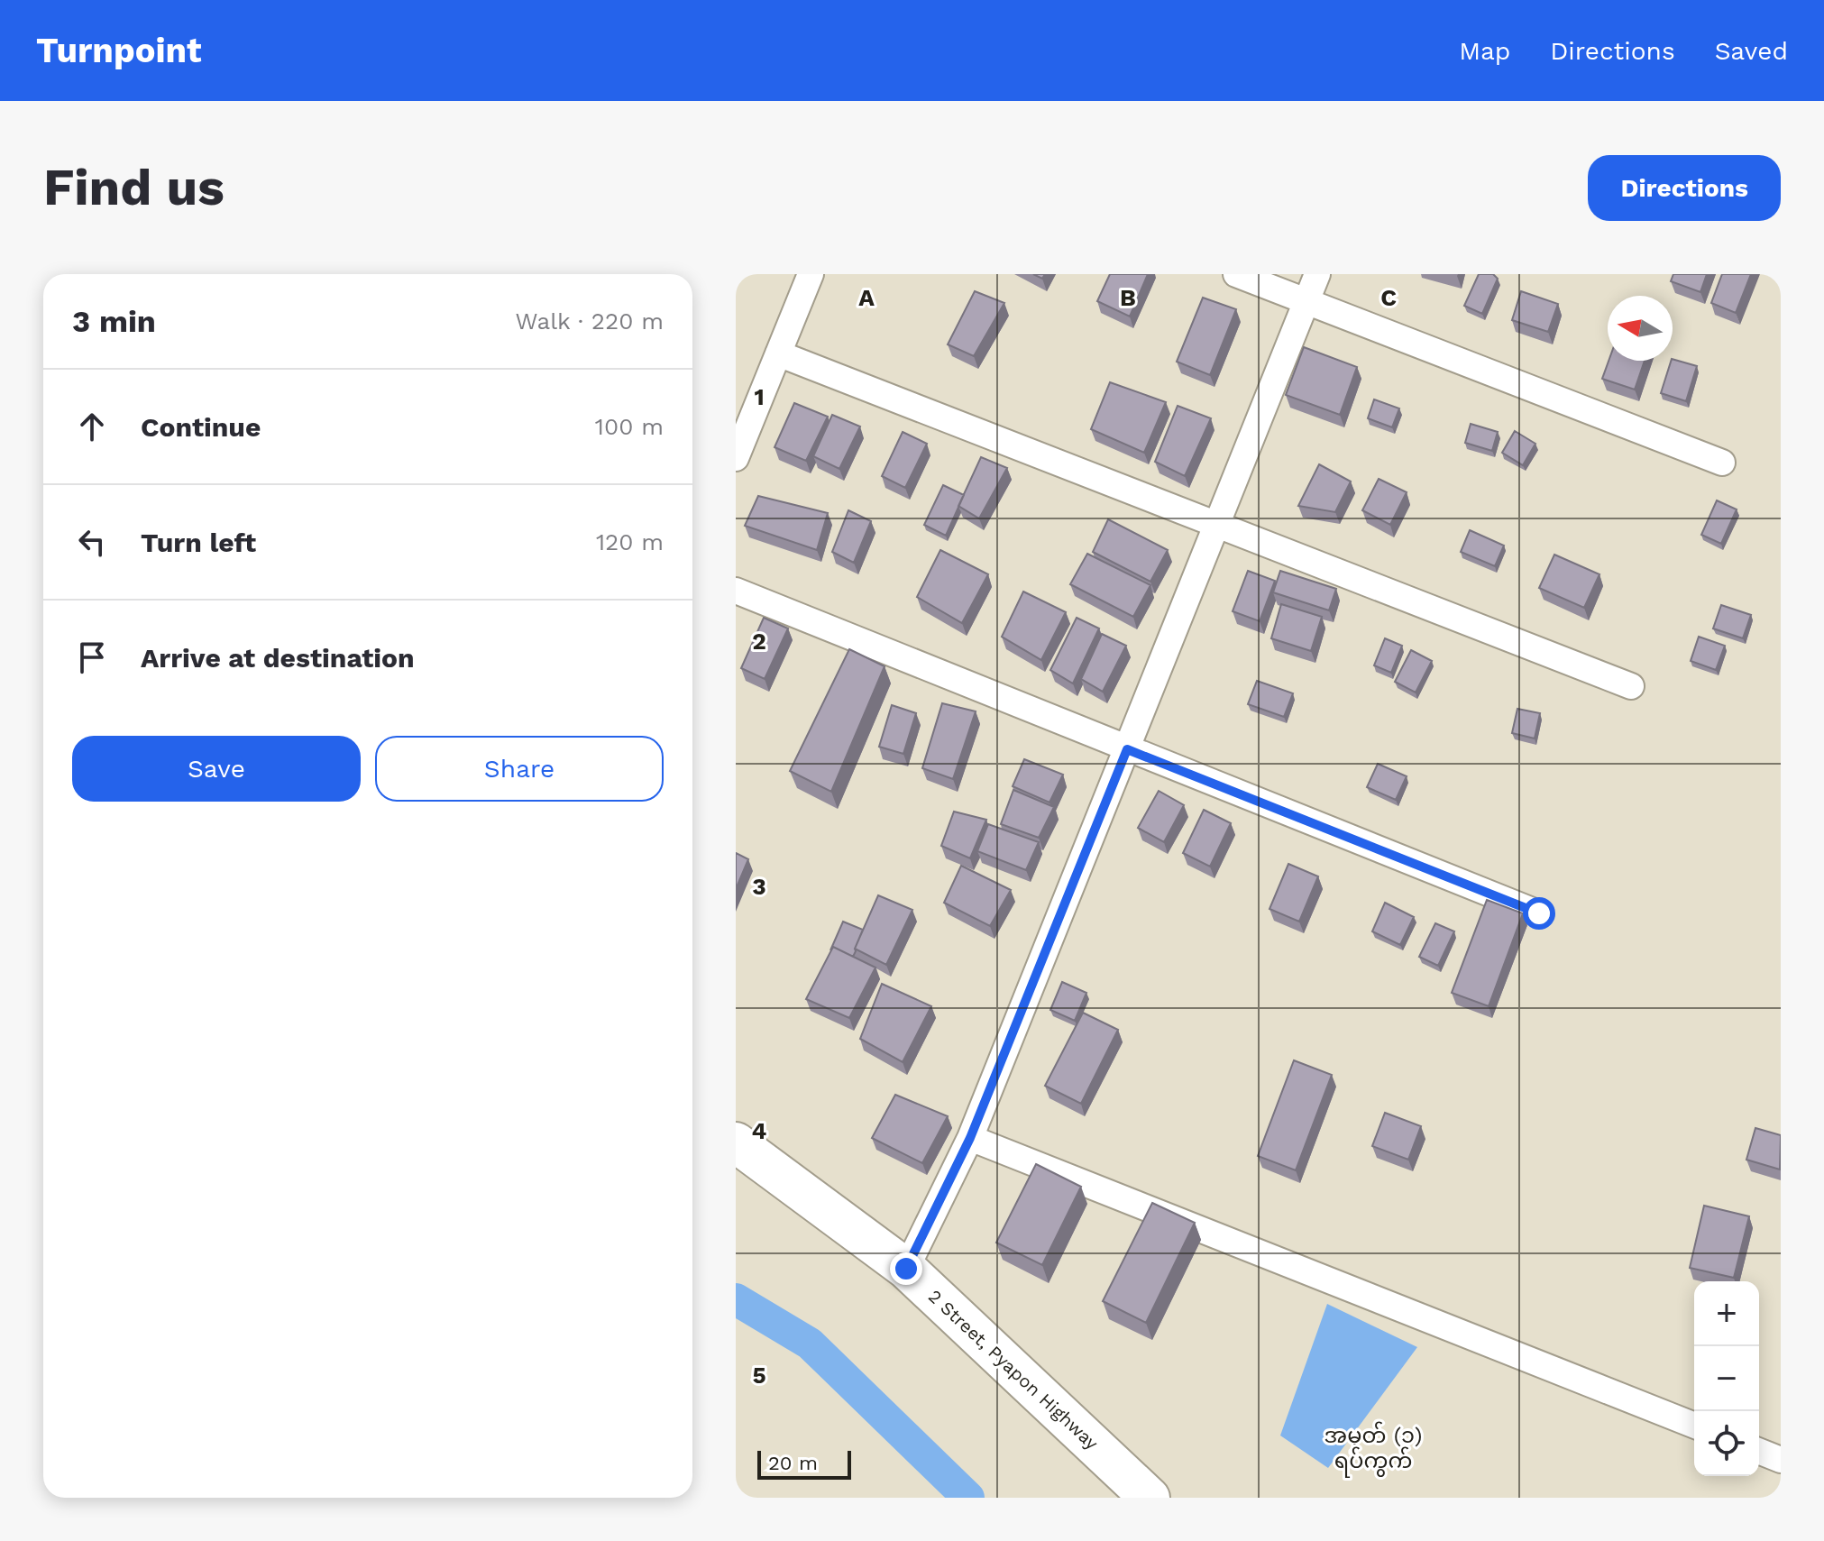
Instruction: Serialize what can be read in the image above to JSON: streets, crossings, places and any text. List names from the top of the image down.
{
  "streets": {
    "main road": ["2 Street, Pyapon Highway"]
  },
  "districts": ["အမှတ် (၁) ရပ်ကွက်"],
  "scale_bar": "20 m",
  "north": "left",
  "page": {
    "header": "Turnpoint",
    "nav": ["Map", "Directions", "Saved"],
    "buttons": [
      "Directions",
      ["Save", "Share"]
    ],
    "title": "Find us",
    "heading": ["3 min", "Walk · 220 m"],
    "list": [
      ["Continue", "100 m"],
      ["Turn left", "120 m"],
      "Arrive at destination"
    ],
    "map_buttons": ["+", "−"],
    "scale": "20 m"
  },
  "grid": {
    "columns": ["A", "B", "C"],
    "rows": [
      "1",
      "2",
      "3",
      "4",
      "5"
    ]
  }
}
